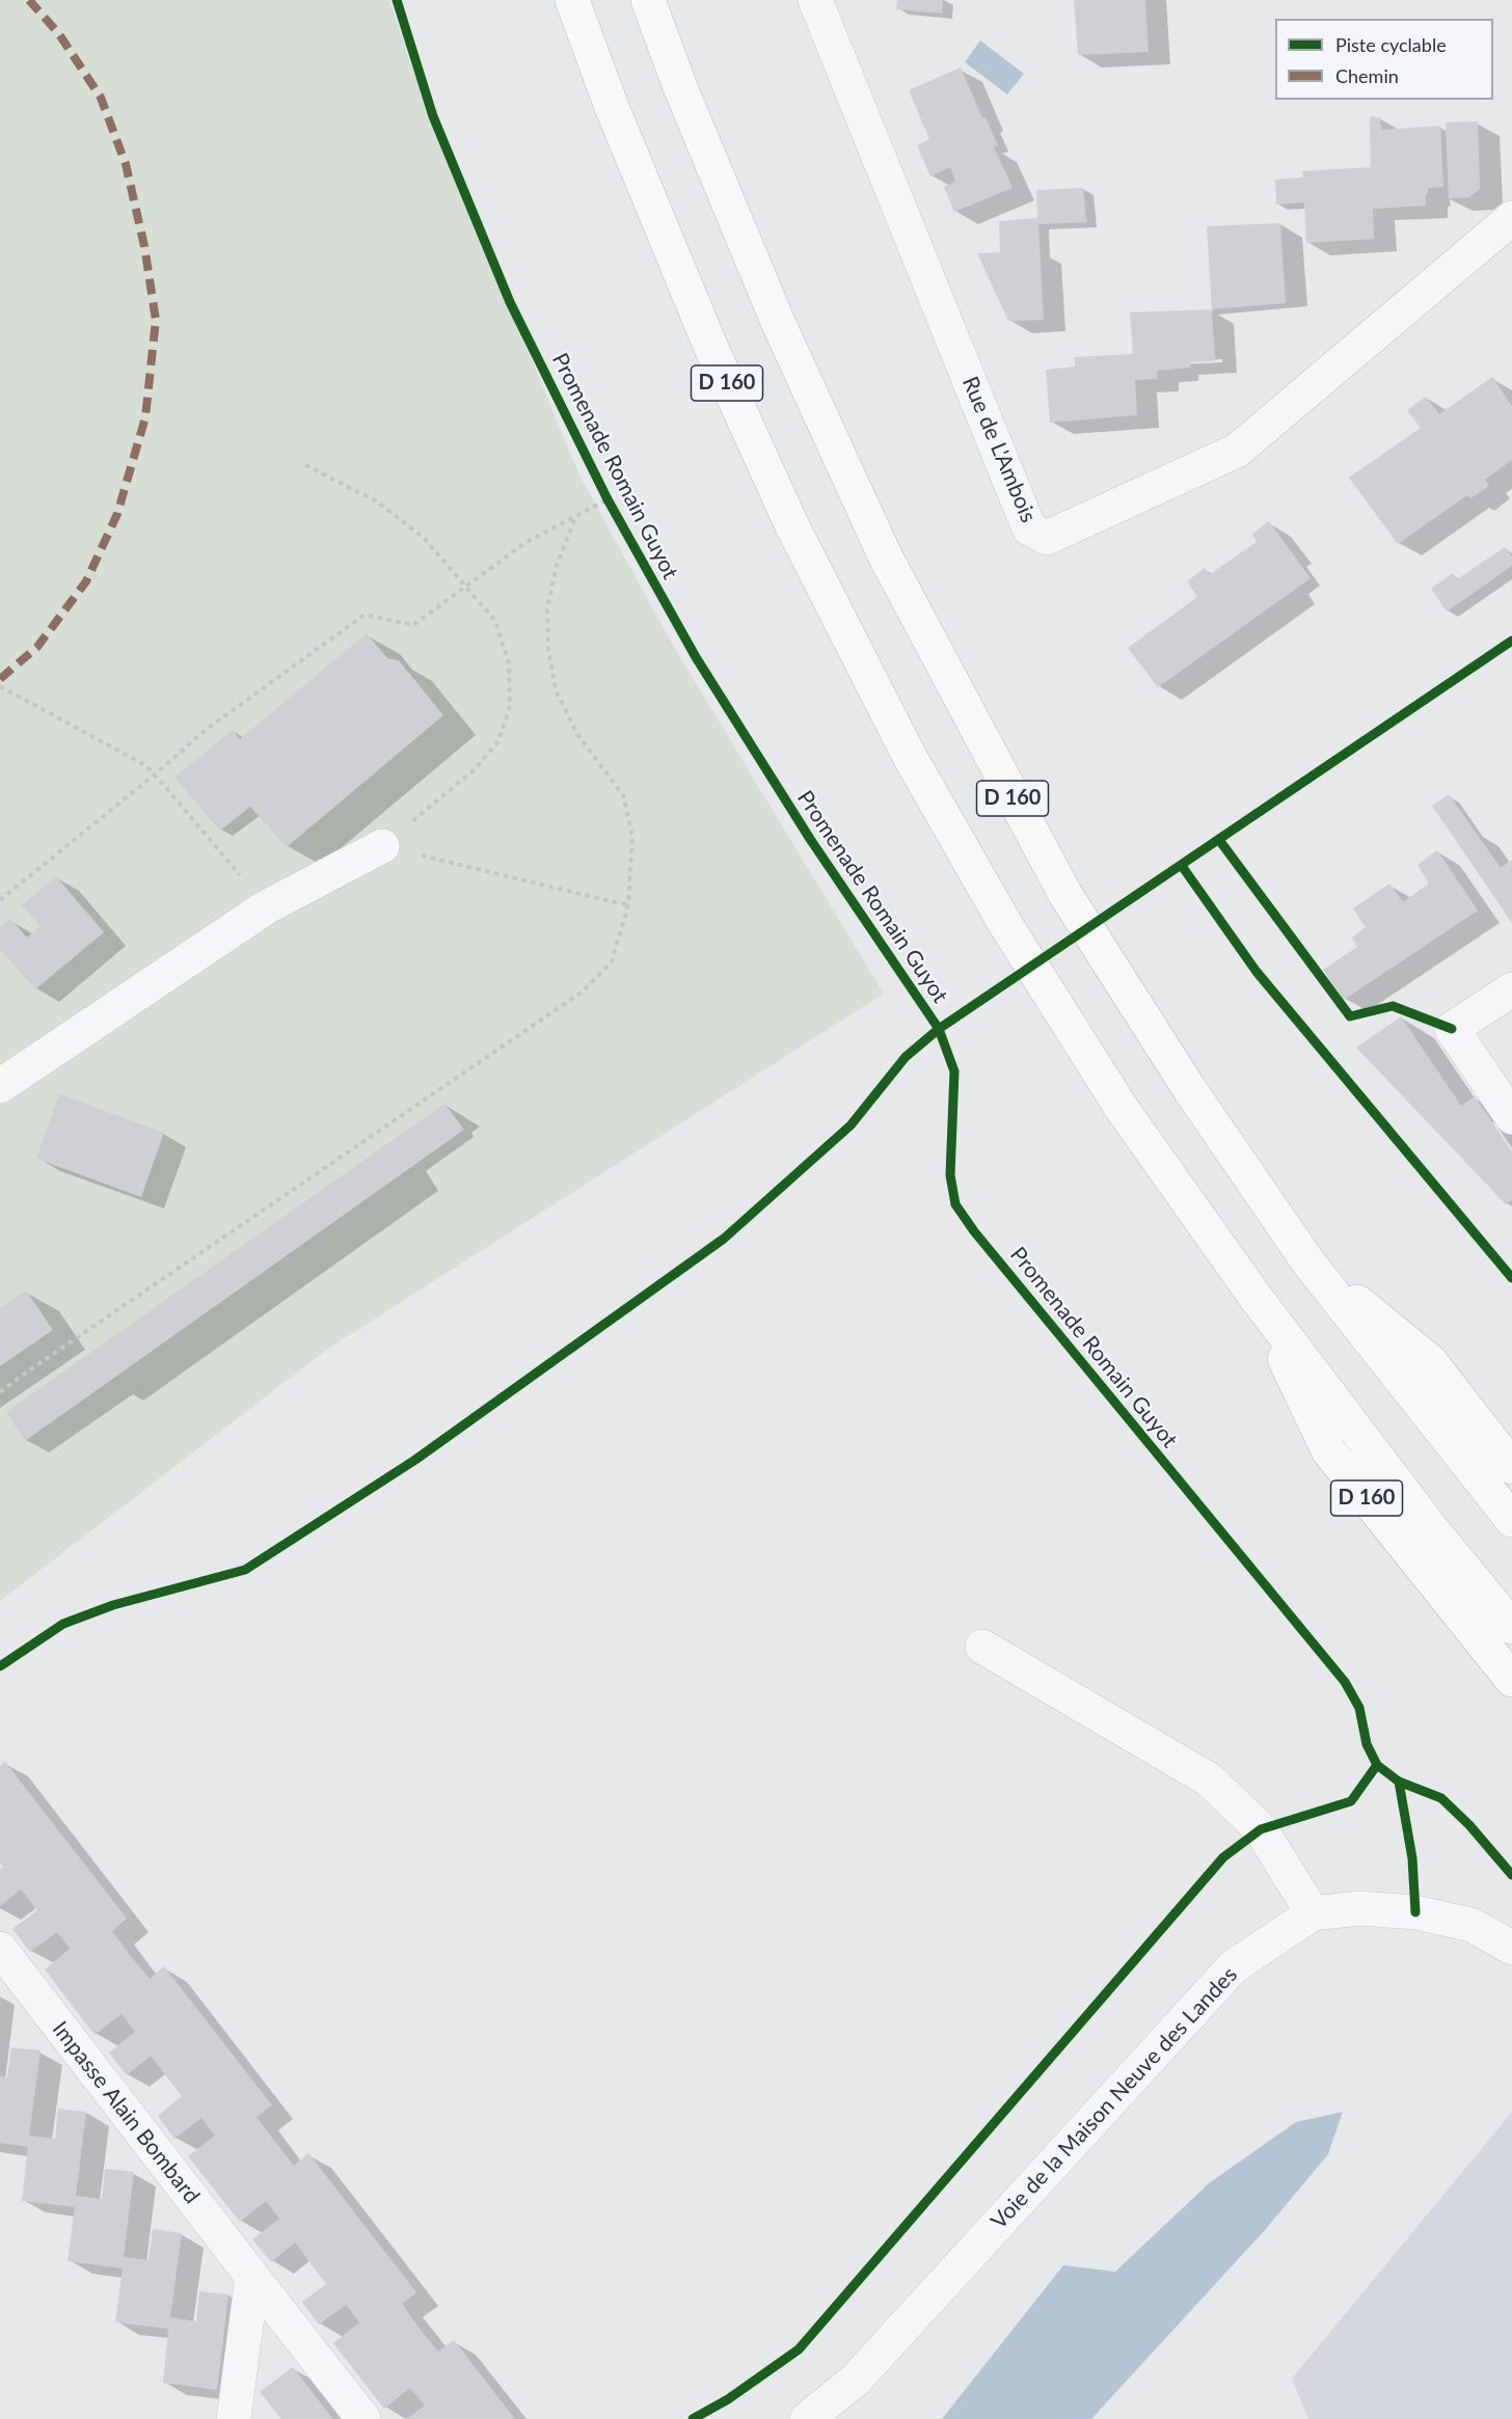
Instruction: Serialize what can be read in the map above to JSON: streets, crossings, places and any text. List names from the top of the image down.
{
  "streets": {
    "highway": ["D 160"],
    "street": ["Rue de L'Ambois", "Voie de la Maison Neuve des Landes", "Impasse Alain Bombard"],
    "cycle path": ["Promenade Romain Guyot"]
  },
  "legend": ["Piste cyclable", "Chemin"]
}
